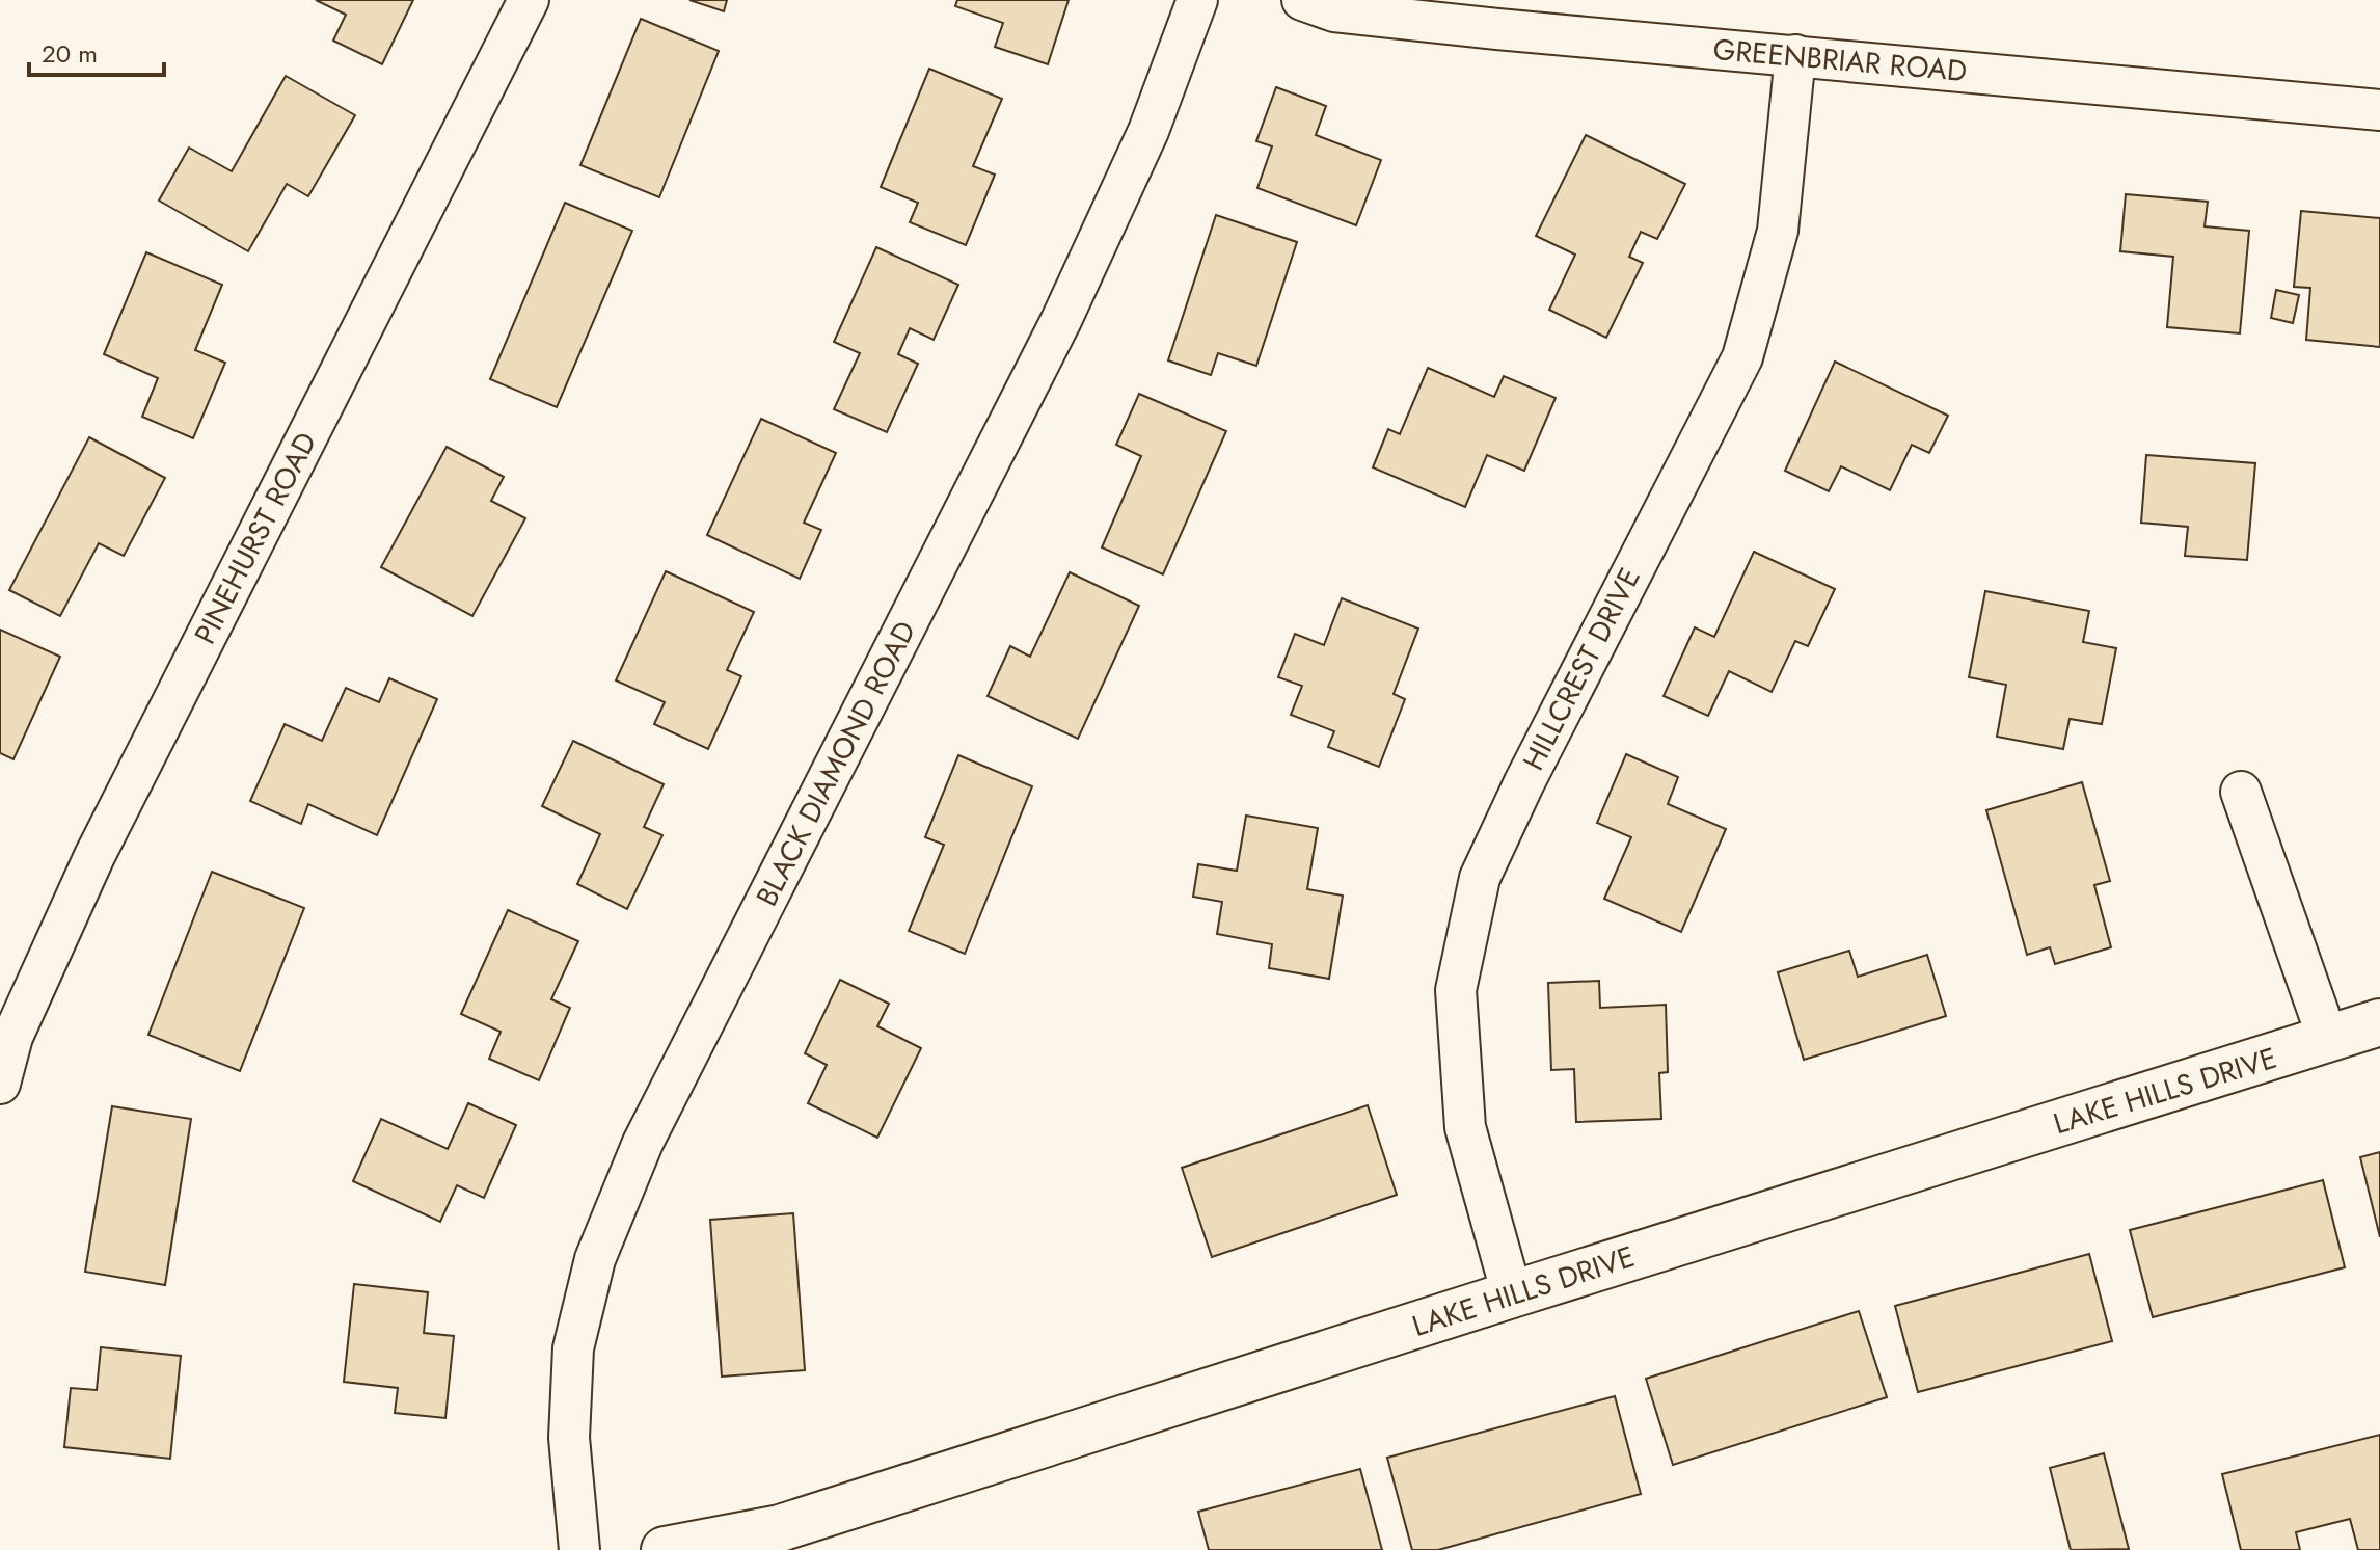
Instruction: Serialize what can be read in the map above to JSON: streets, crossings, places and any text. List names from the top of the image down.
{
  "streets": {
    "street": [
      "GREENBRIAR ROAD",
      "PINEHURST ROAD",
      "HILLCREST DRIVE",
      "BLACK DIAMOND ROAD",
      "LAKE HILLS DRIVE"
    ]
  },
  "crossings": [
    ["GREENBRIAR ROAD", "HILLCREST DRIVE"],
    ["HILLCREST DRIVE", "LAKE HILLS DRIVE"]
  ],
  "scale_bar": "20 m"
}
